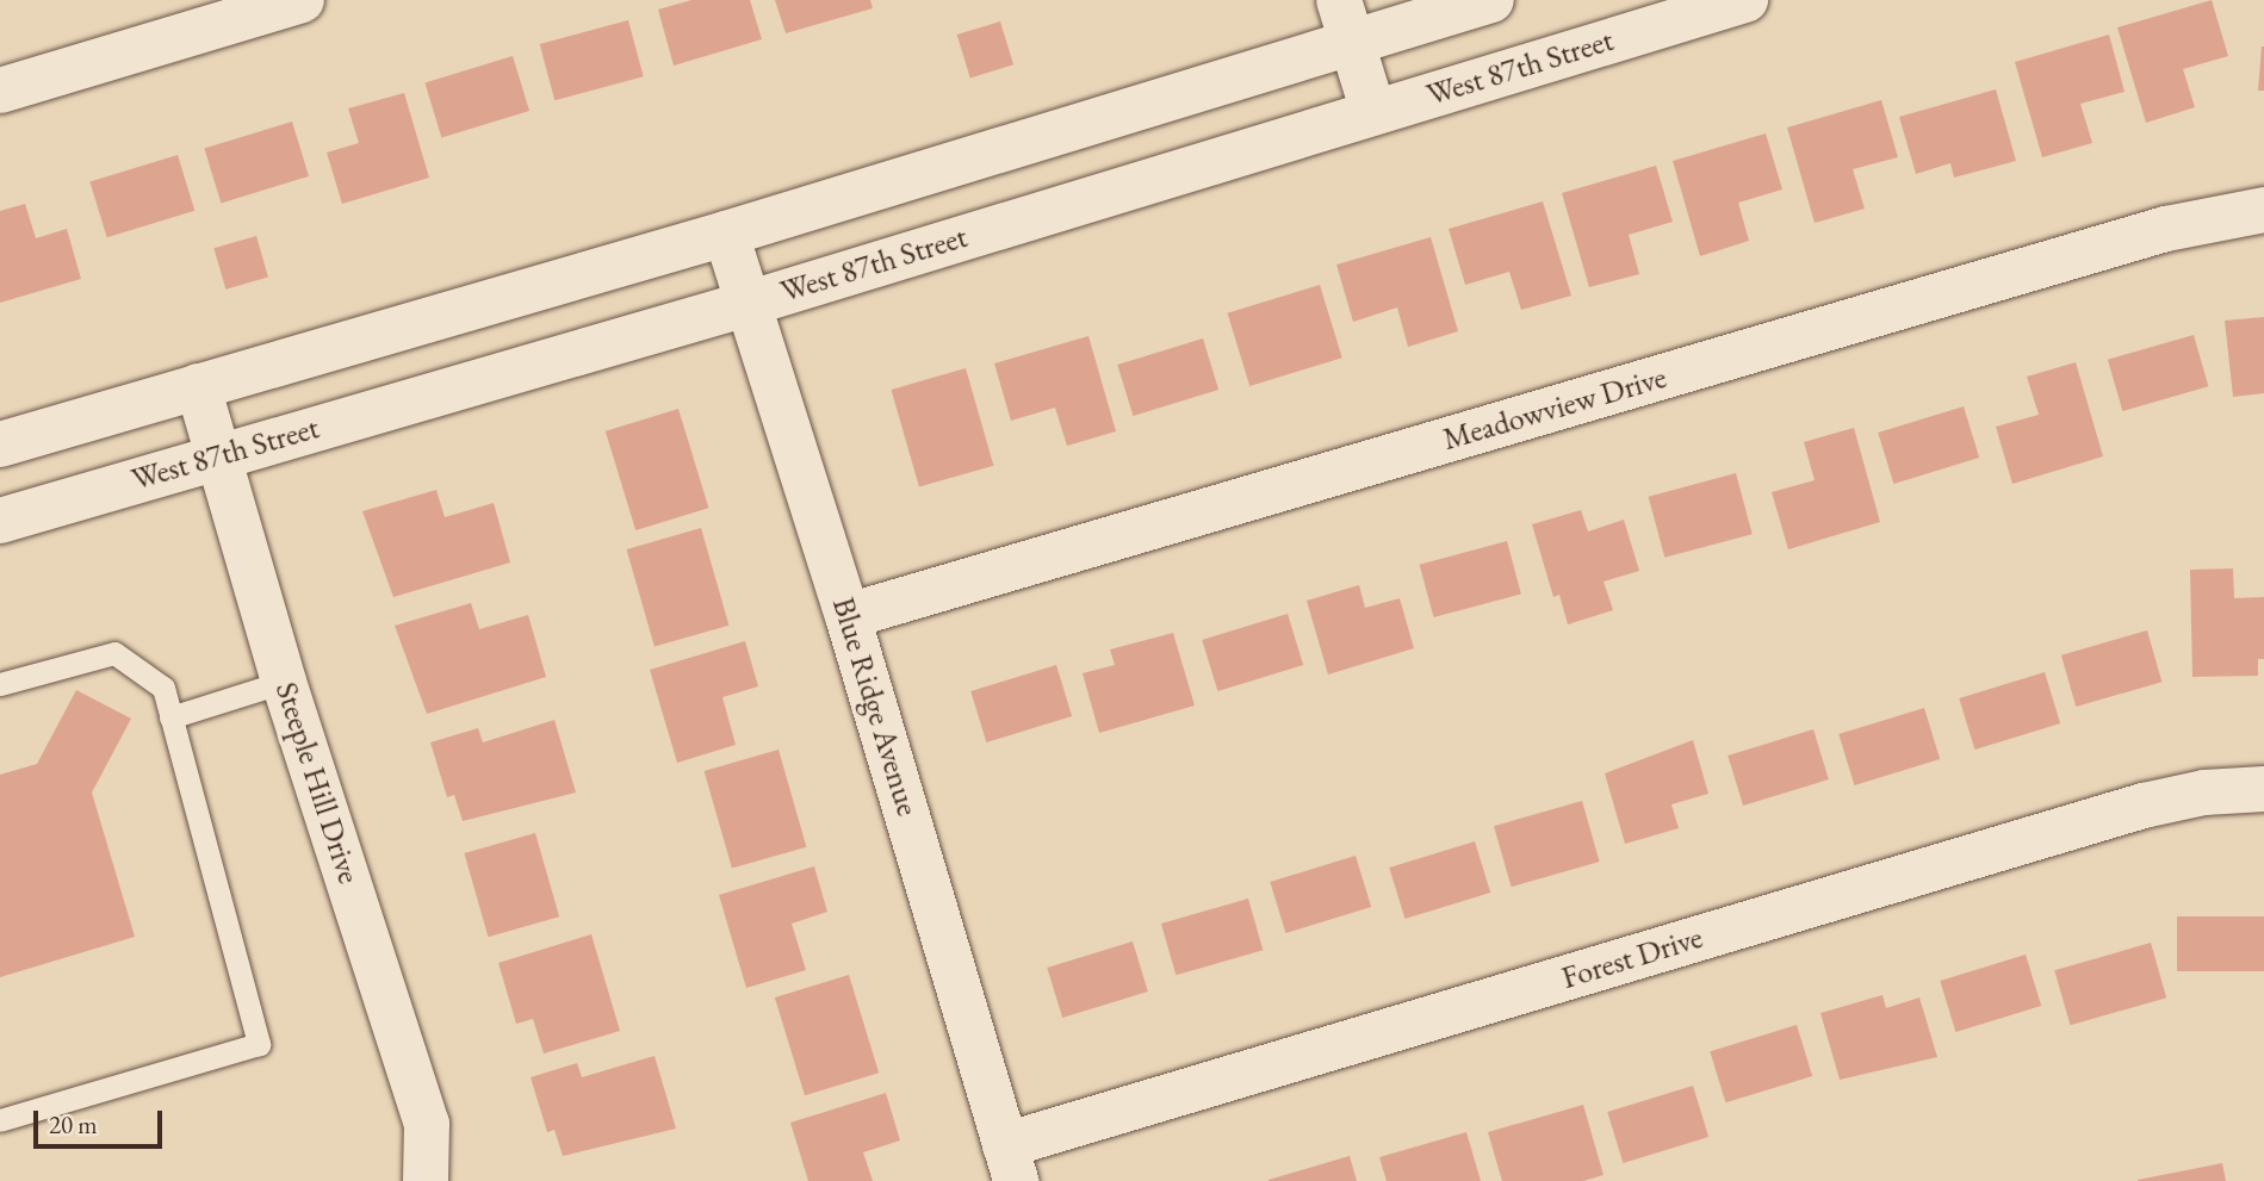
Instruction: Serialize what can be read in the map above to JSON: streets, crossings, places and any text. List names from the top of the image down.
{
  "streets": {
    "street": [
      "West 87th Street",
      "Meadowview Drive",
      "Blue Ridge Avenue",
      "Steeple Hill Drive",
      "Forest Drive"
    ]
  },
  "crossings": [
    ["West 87th Street", "Blue Ridge Avenue"],
    ["West 87th Street", "Steeple Hill Drive"],
    ["Meadowview Drive", "Blue Ridge Avenue"],
    ["Blue Ridge Avenue", "Forest Drive"]
  ],
  "scale_bar": "20 m"
}
